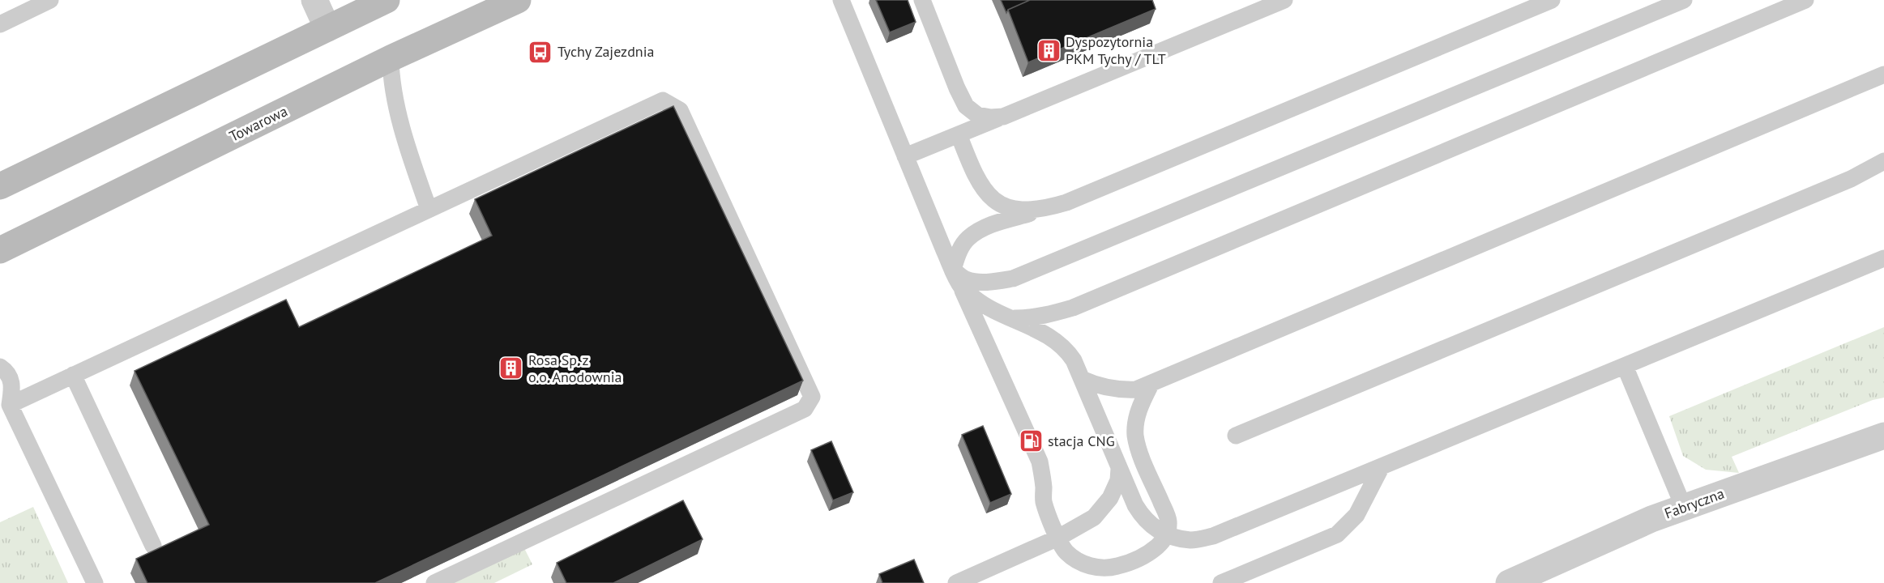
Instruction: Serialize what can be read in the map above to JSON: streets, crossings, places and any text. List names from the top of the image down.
{
  "streets": {
    "street": ["Towarowa", "Fabryczna"]
  },
  "places": {
    "building": ["Dyspozytornia PKM Tychy / TLT", "Rosa Sp. z o.o. Anodownia"],
    "bus stop": ["Tychy Zajezdnia"],
    "fuel station": ["stacja CNG"]
  }
}
